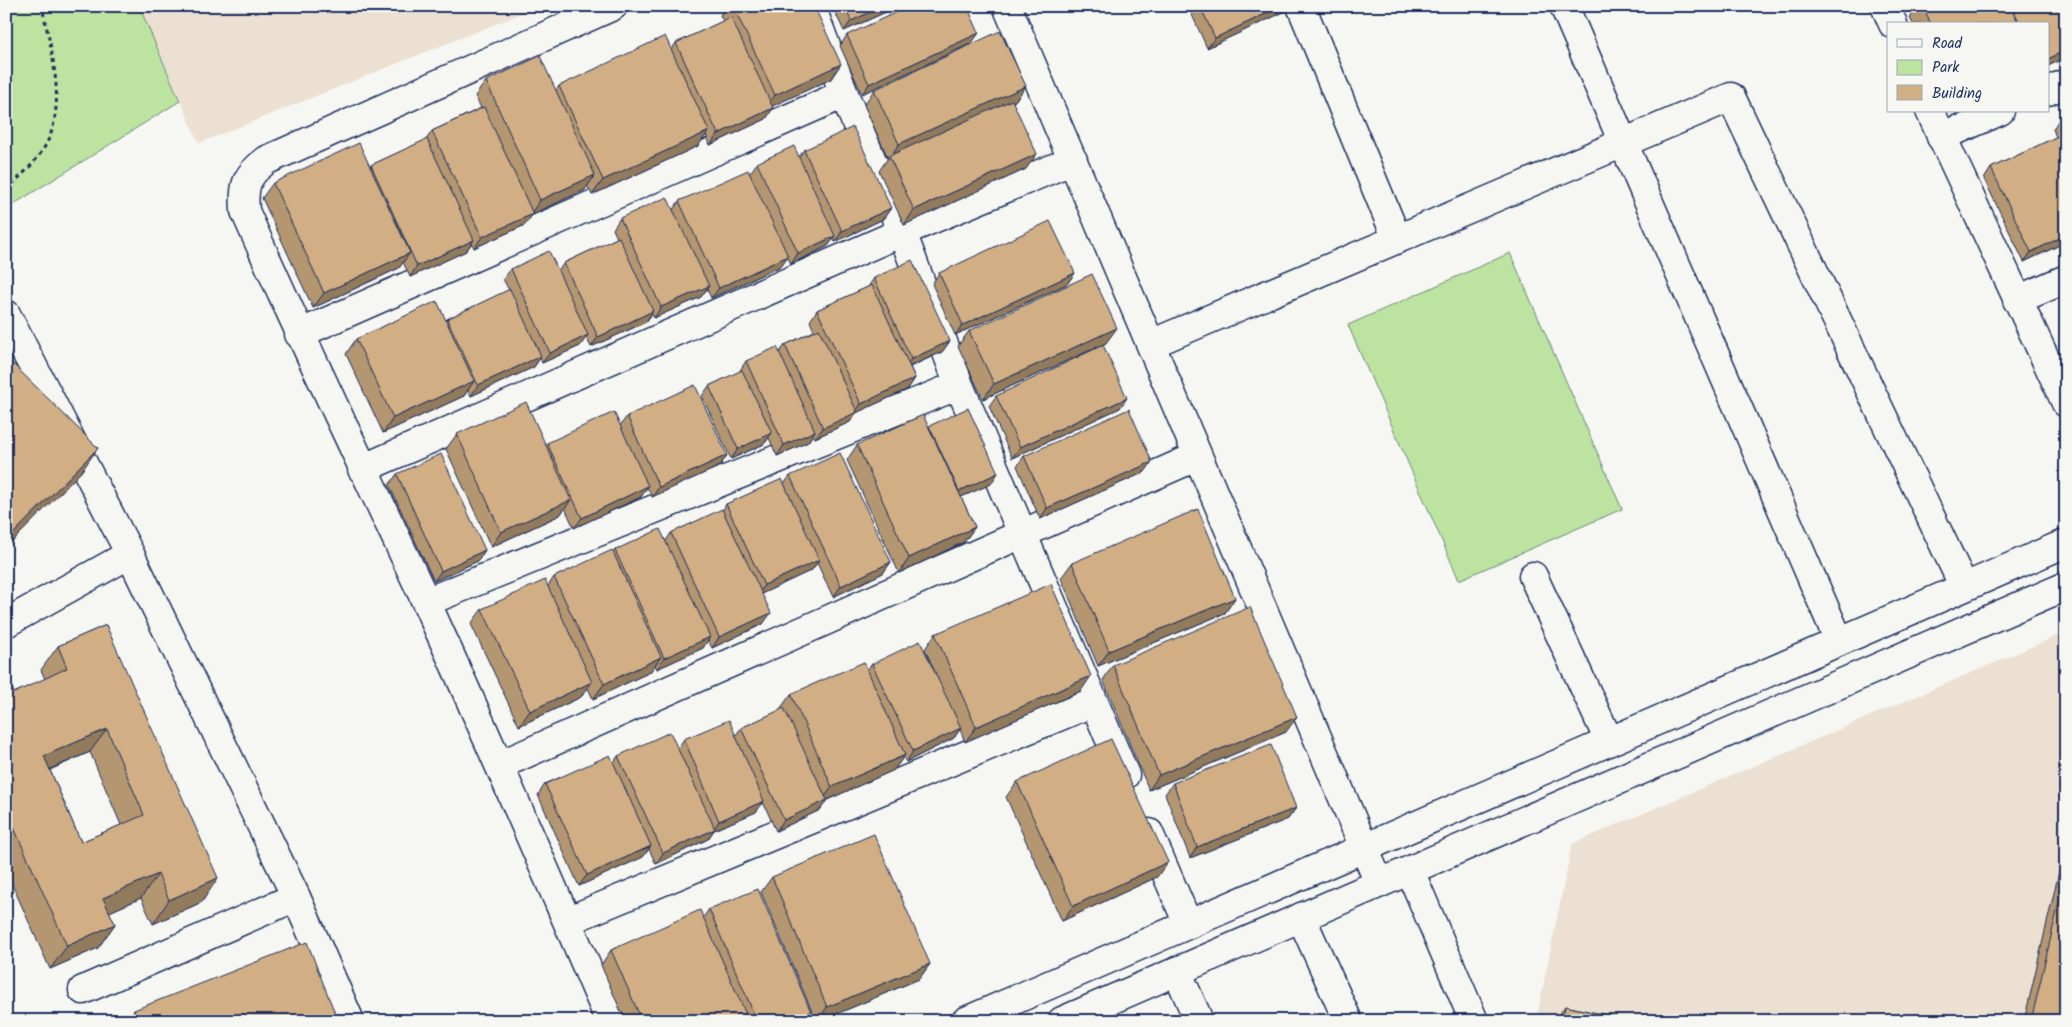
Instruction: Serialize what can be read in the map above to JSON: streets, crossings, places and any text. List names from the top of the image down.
{
  "legend": ["Road", "Park", "Building"]
}
